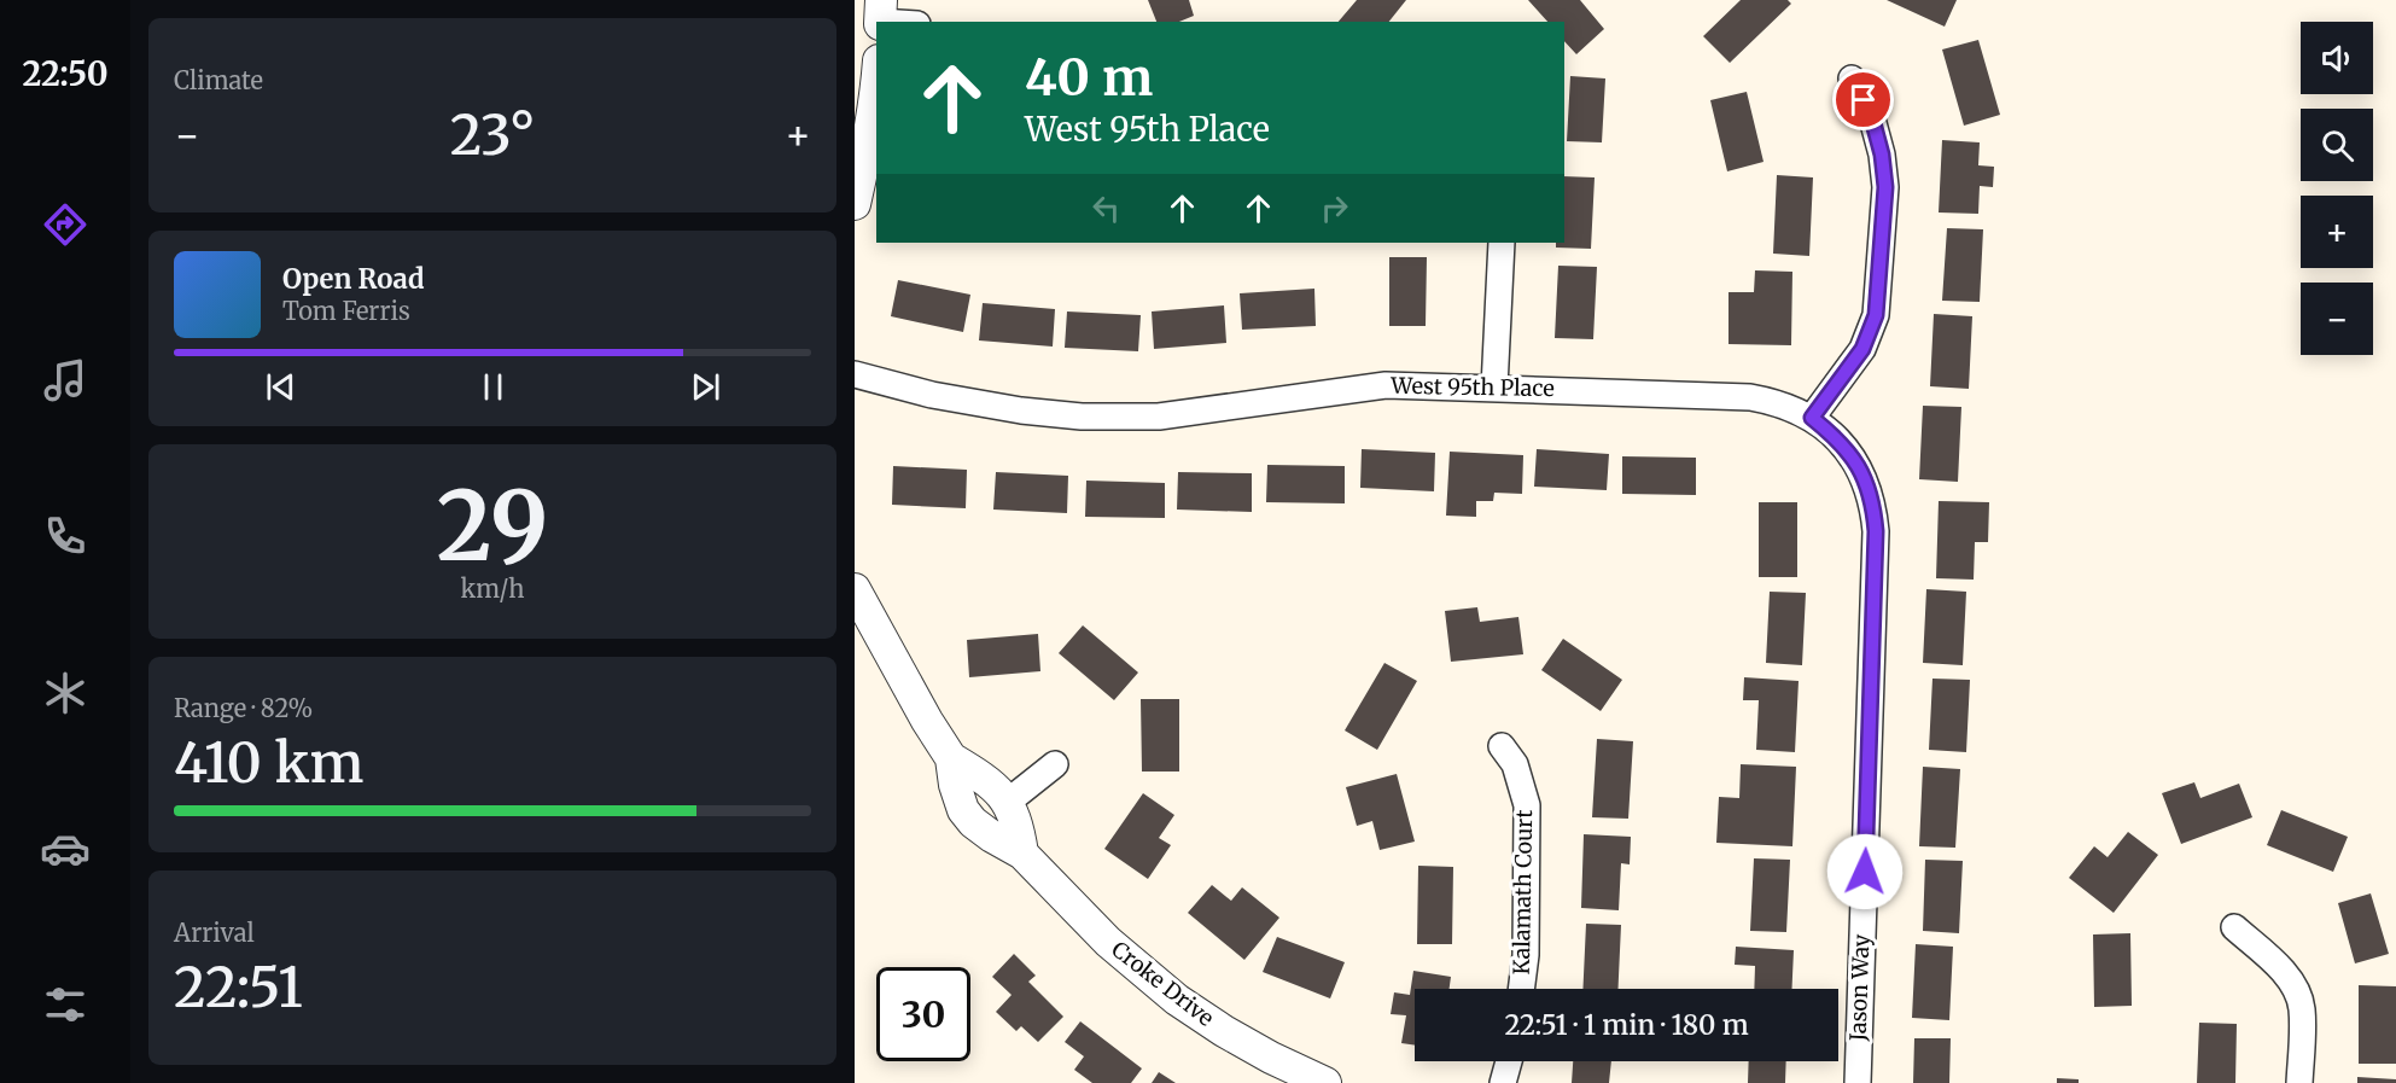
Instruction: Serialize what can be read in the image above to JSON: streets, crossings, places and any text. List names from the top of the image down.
{
  "streets": {
    "street": [
      "West 95th Place",
      "Kalamath Court",
      "Croke Drive",
      "Jason Way"
    ]
  },
  "crossings": [
    ["West 95th Place", "Jason Way"]
  ],
  "page": {
    "tabs": "22:50",
    "tile": [
      "Climate",
      ["29", "km/h"],
      ["Range · 82%", "410 km"],
      ["Arrival", "22:51"]
    ],
    "map_buttons": ["+", "−"],
    "turn": ["40 m", "West 95th Place"],
    "heat": ["−", "23°", "+"],
    "song": ["Open Road", "Tom Ferris"],
    "limit": "30",
    "trip": "22:51 · 1 min · 180 m"
  }
}
